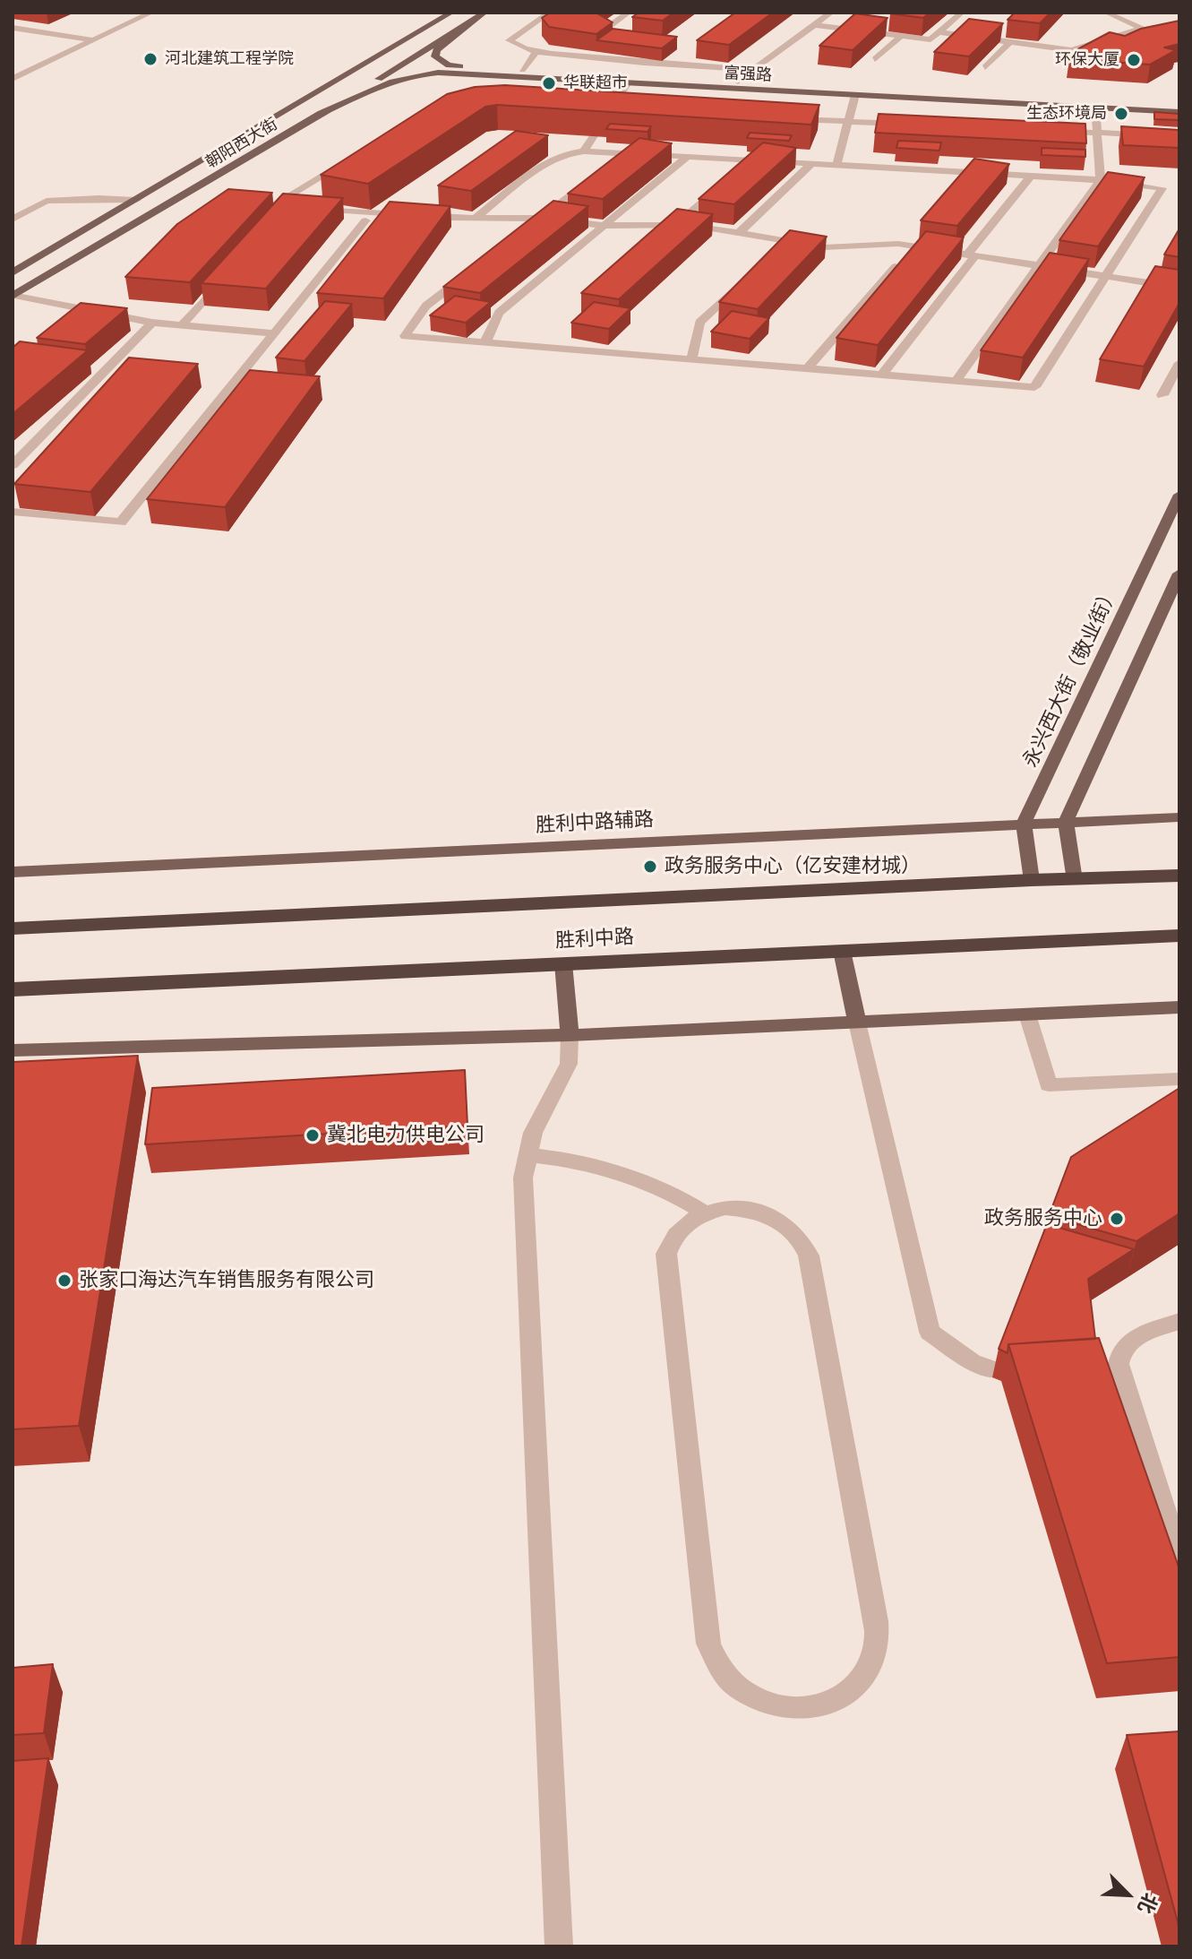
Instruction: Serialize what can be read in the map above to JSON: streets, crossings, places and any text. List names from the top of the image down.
{
  "streets": {
    "highway": ["胜利中路"],
    "main road": [
      "富强路",
      "朝阳西大街",
      "永兴西大街（敬业街）",
      "胜利中路辅路"
    ]
  },
  "crossings": [
    ["富强路", "朝阳西大街"],
    ["永兴西大街（敬业街）", "胜利中路辅路"]
  ],
  "places": [
    "河北建筑工程学院",
    "环保大厦",
    "华联超市",
    "生态环境局",
    "政务服务中心（亿安建材城）",
    "冀北电力供电公司",
    "政务服务中心",
    "张家口海达汽车销售服务有限公司"
  ],
  "north": "bottom right"
}
